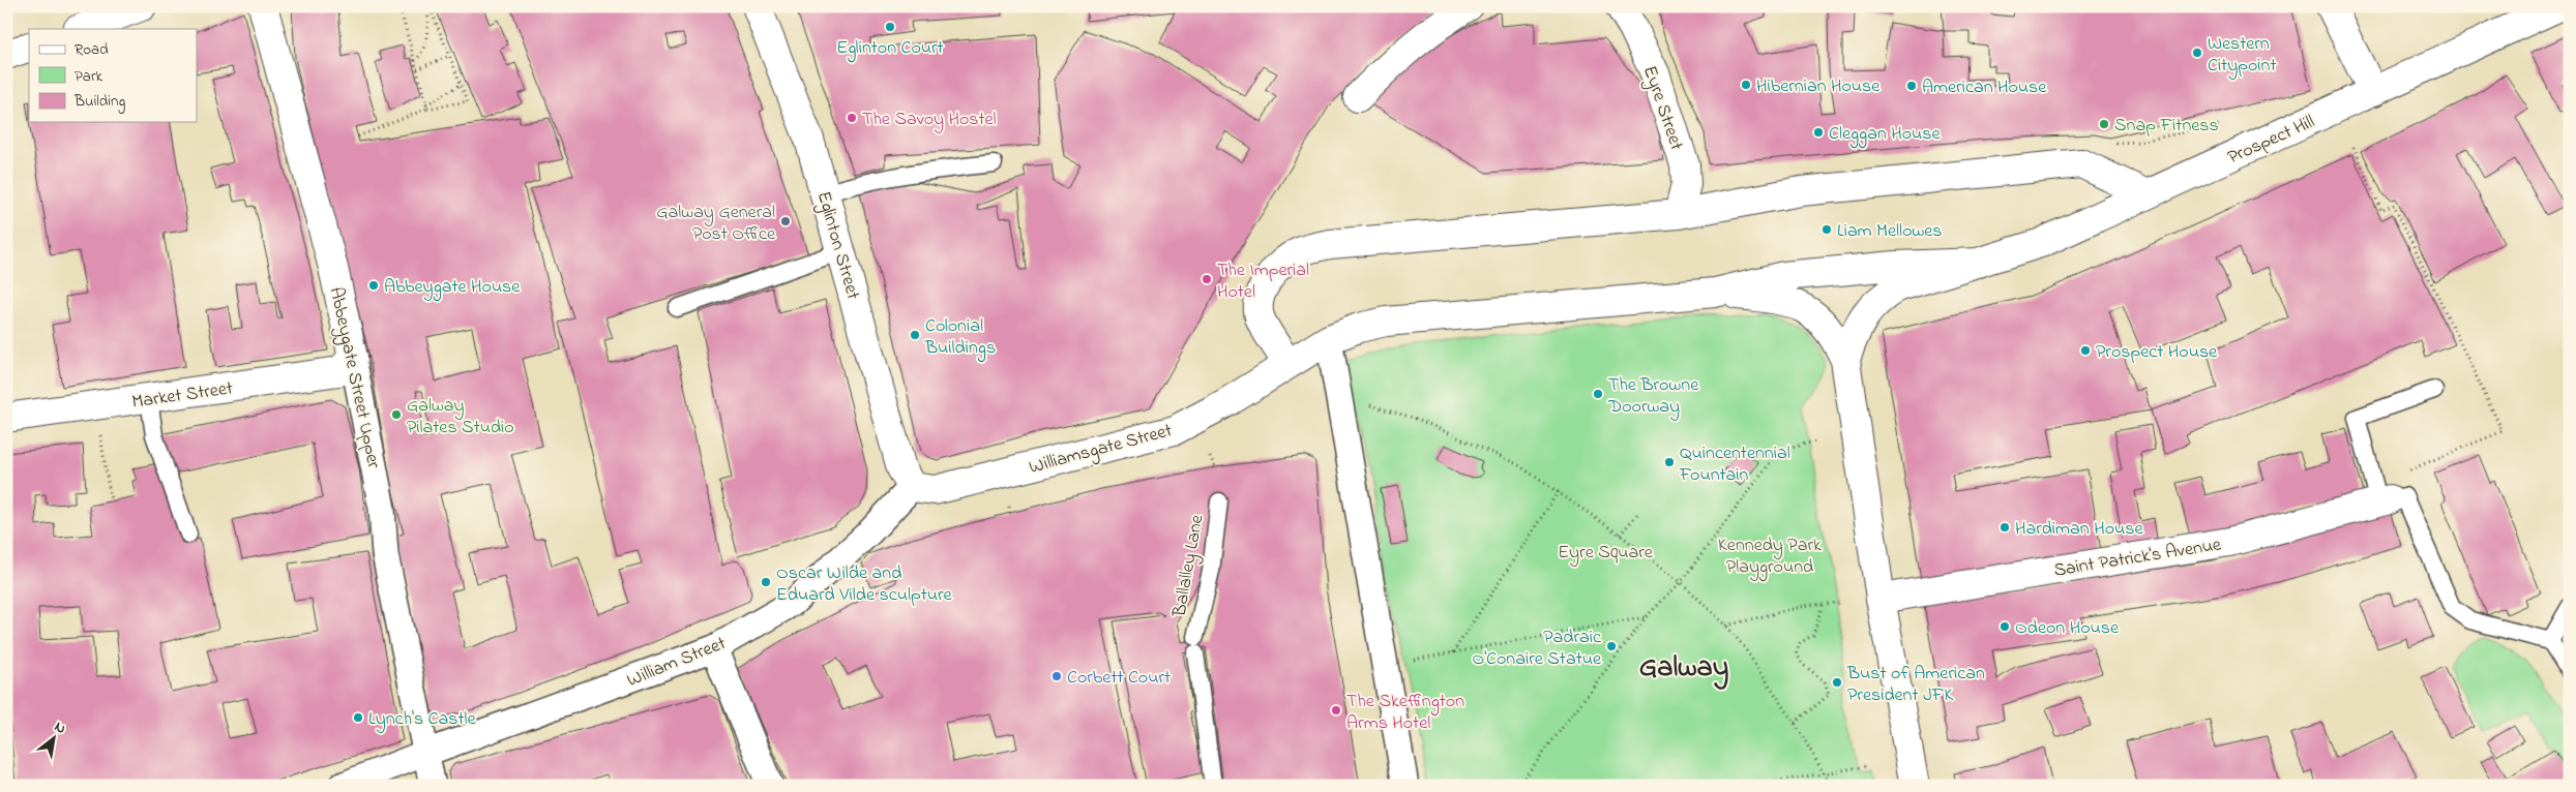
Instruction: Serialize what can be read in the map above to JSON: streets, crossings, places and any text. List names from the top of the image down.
{
  "streets": {
    "main road": [
      "Eyre Street",
      "Prospect Hill",
      "Eglinton Street",
      "Abbeygate Street Upper",
      "Market Street",
      "Williamsgate Street",
      "Saint Patrick's Avenue"
    ],
    "street": ["William Street"],
    "lane": ["Ballalley Lane"]
  },
  "crossings": [
    ["Eglinton Street", "Williamsgate Street"],
    ["Eglinton Street", "William Street"],
    ["Abbeygate Street Upper", "Market Street"],
    ["Abbeygate Street Upper", "William Street"],
    ["Williamsgate Street", "William Street"]
  ],
  "districts": ["Galway"],
  "parks": ["Kennedy Park Playground", "Eyre Square"],
  "places": [
    "Eglinton Court",
    "Western Citypoint",
    "Hibernian House",
    "American House",
    "The Savoy Hostel",
    "Snap Fitness",
    "Cleggan House",
    "Galway General Post Office",
    "Liam Mellowes",
    "The Imperial Hotel",
    "Abbeygate House",
    "Colonial Buildings",
    "Prospect House",
    "The Browne Doorway",
    "Galway Pilates Studio",
    "Quincentennial Fountain",
    "Hardiman House",
    "Oscar Wilde and Eduard Vilde sculpture",
    "Odeon House",
    "Padraic O'Conaire Statue",
    "Corbett Court",
    "Bust of American President JFK",
    "The Skeffington Arms Hotel",
    "Lynch's Castle"
  ],
  "legend": ["Road", "Park", "Building"],
  "north": "top right"
}
